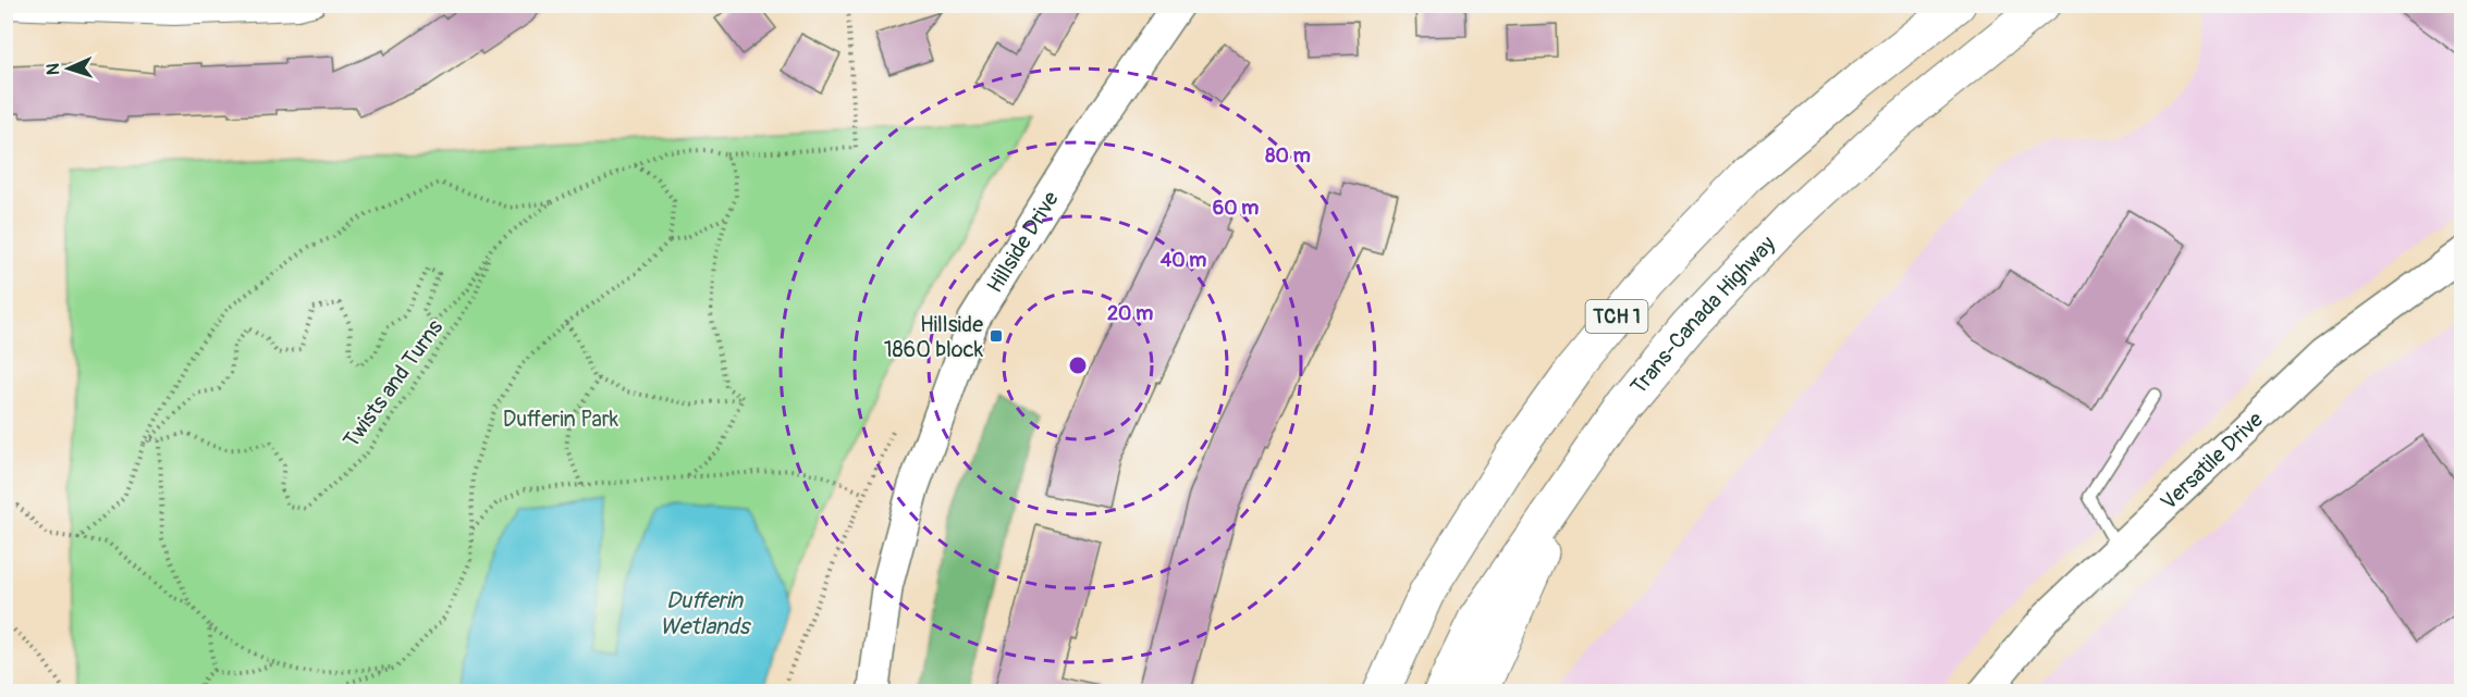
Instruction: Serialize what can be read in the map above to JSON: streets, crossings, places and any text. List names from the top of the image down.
{
  "streets": {
    "highway": ["Trans-Canada Highway", "TCH 1"],
    "street": ["Hillside Drive", "Versatile Drive"],
    "path": ["Twists and Turns"]
  },
  "water": ["Dufferin Wetlands"],
  "parks": ["Dufferin Park"],
  "places": {
    "transit": ["Hillside 1860 block"]
  },
  "north": "left",
  "rings": [
    "80 m",
    "60 m",
    "40 m",
    "20 m"
  ]
}
